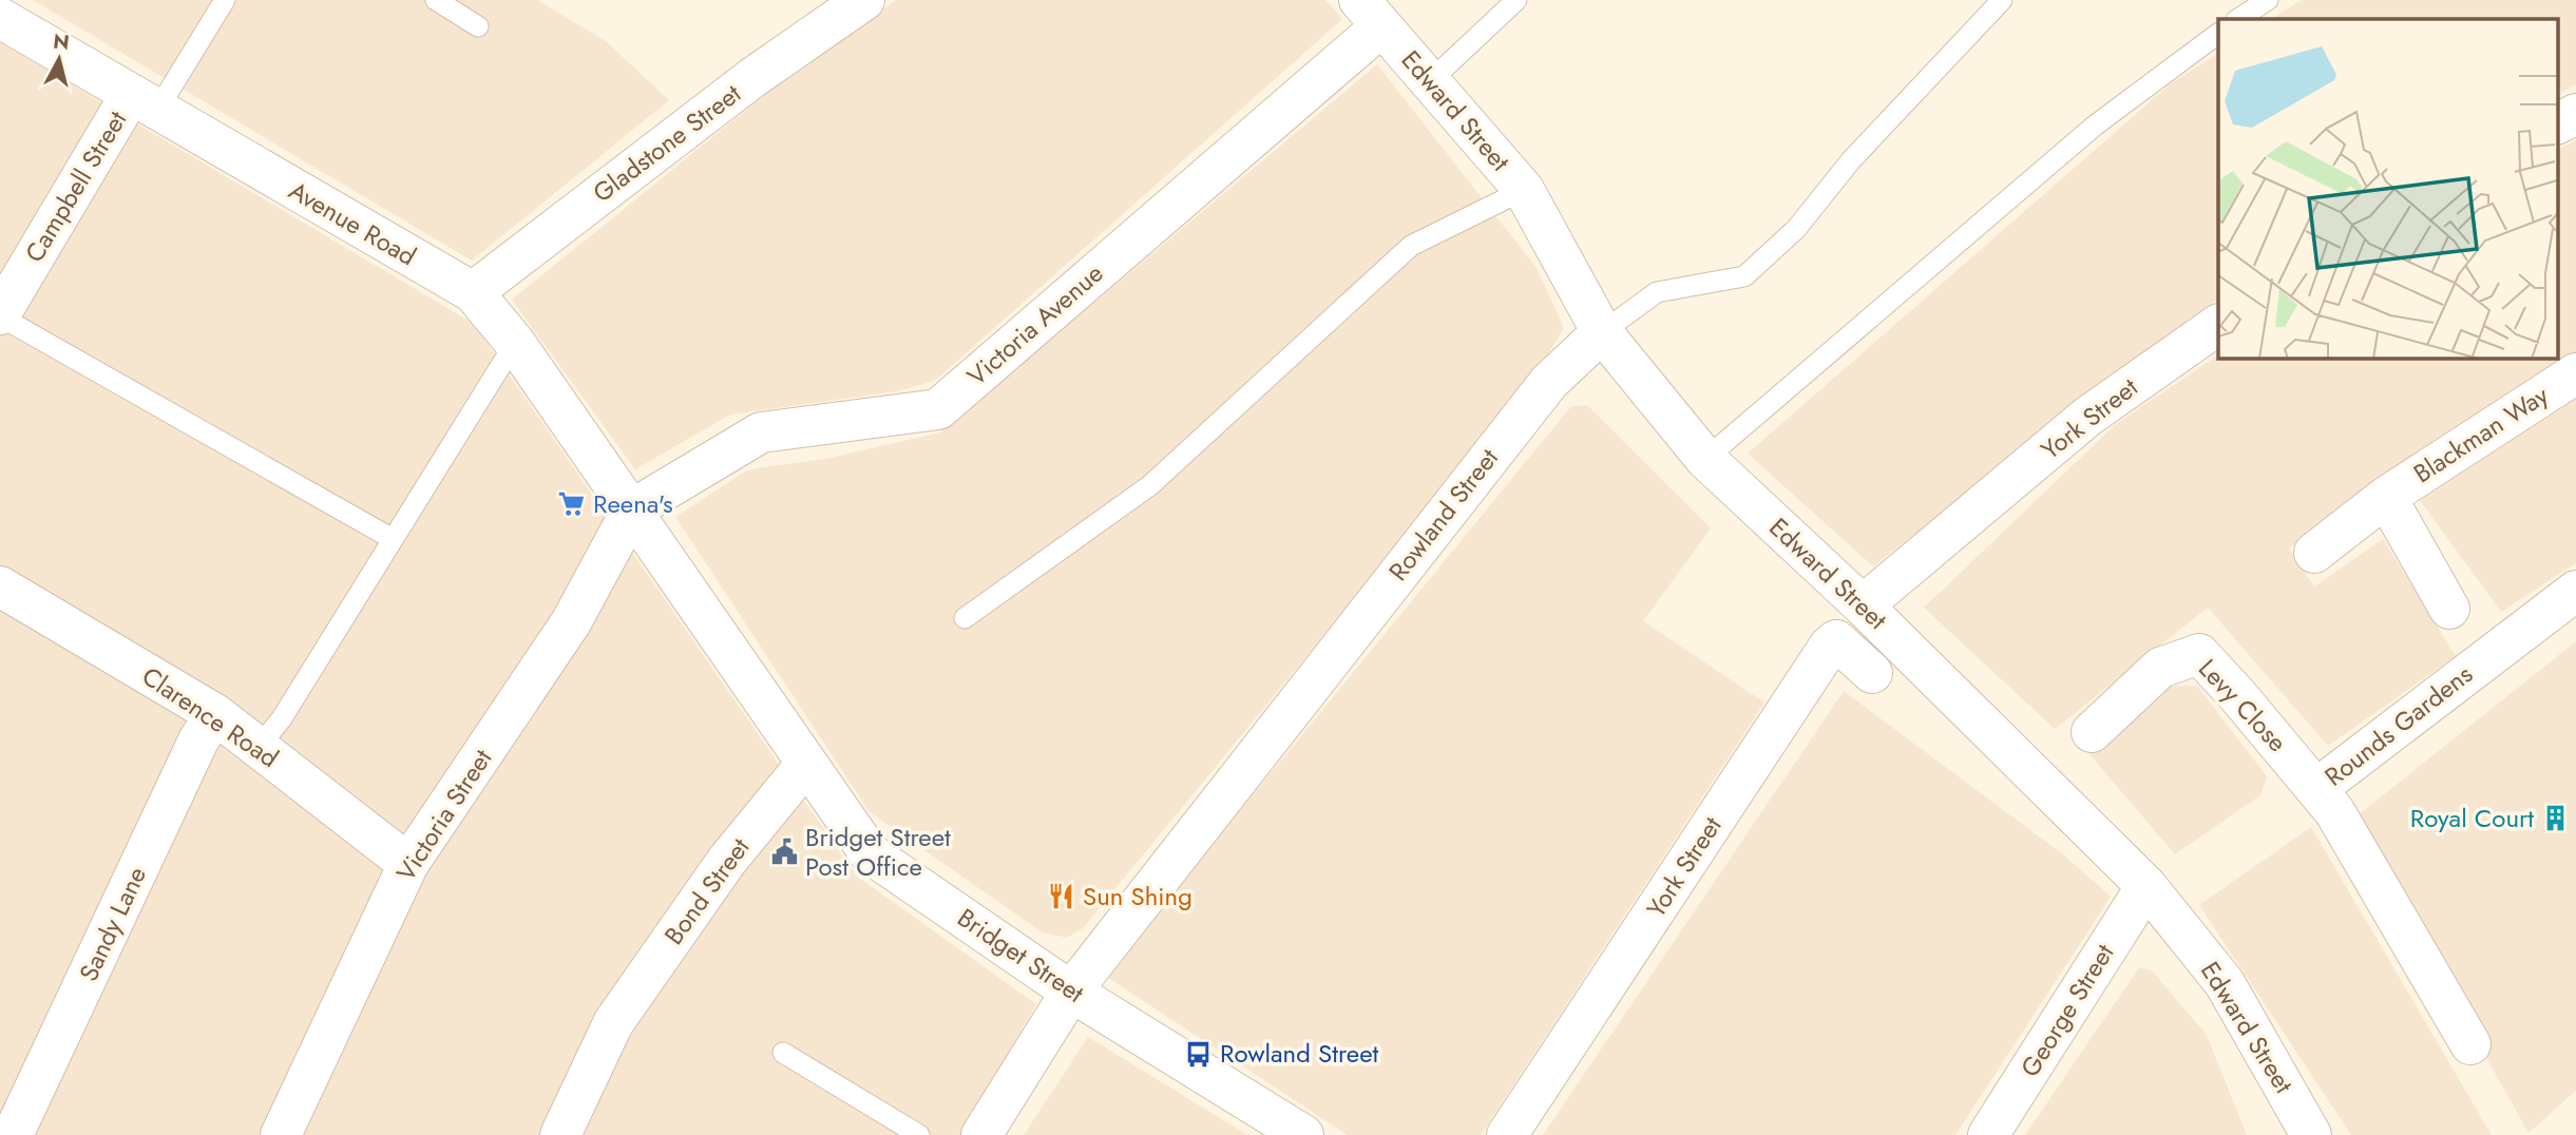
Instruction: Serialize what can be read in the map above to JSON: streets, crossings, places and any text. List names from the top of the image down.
{
  "streets": {
    "street": [
      "Edward Street",
      "Gladstone Street",
      "Campbell Street",
      "Avenue Road",
      "Victoria Avenue",
      "York Street",
      "Blackman Way",
      "Rowland Street",
      "Levy Close",
      "Clarence Road",
      "Rounds Gardens",
      "Victoria Street",
      "Bond Street",
      "Sandy Lane",
      "Bridget Street",
      "George Street"
    ]
  },
  "crossings": [
    ["Edward Street", "Victoria Avenue"],
    ["Edward Street", "York Street"],
    ["Edward Street", "Rowland Street"],
    ["Edward Street", "George Street"],
    ["Gladstone Street", "Avenue Road"],
    ["Campbell Street", "Avenue Road"],
    ["Avenue Road", "Victoria Avenue"],
    ["Avenue Road", "Victoria Street"],
    ["Avenue Road", "Bridget Street"],
    ["Victoria Avenue", "Victoria Street"],
    ["Victoria Avenue", "Bridget Street"],
    ["Rowland Street", "Bridget Street"],
    ["Levy Close", "Rounds Gardens"],
    ["Clarence Road", "Victoria Street"],
    ["Clarence Road", "Sandy Lane"],
    ["Victoria Street", "Bridget Street"],
    ["Bond Street", "Bridget Street"]
  ],
  "places": {
    "supermarket": ["Reena's"],
    "building": ["Royal Court"],
    "public building": ["Bridget Street Post Office"],
    "restaurant": ["Sun Shing"],
    "bus stop": ["Rowland Street"]
  },
  "north": "top"
}
